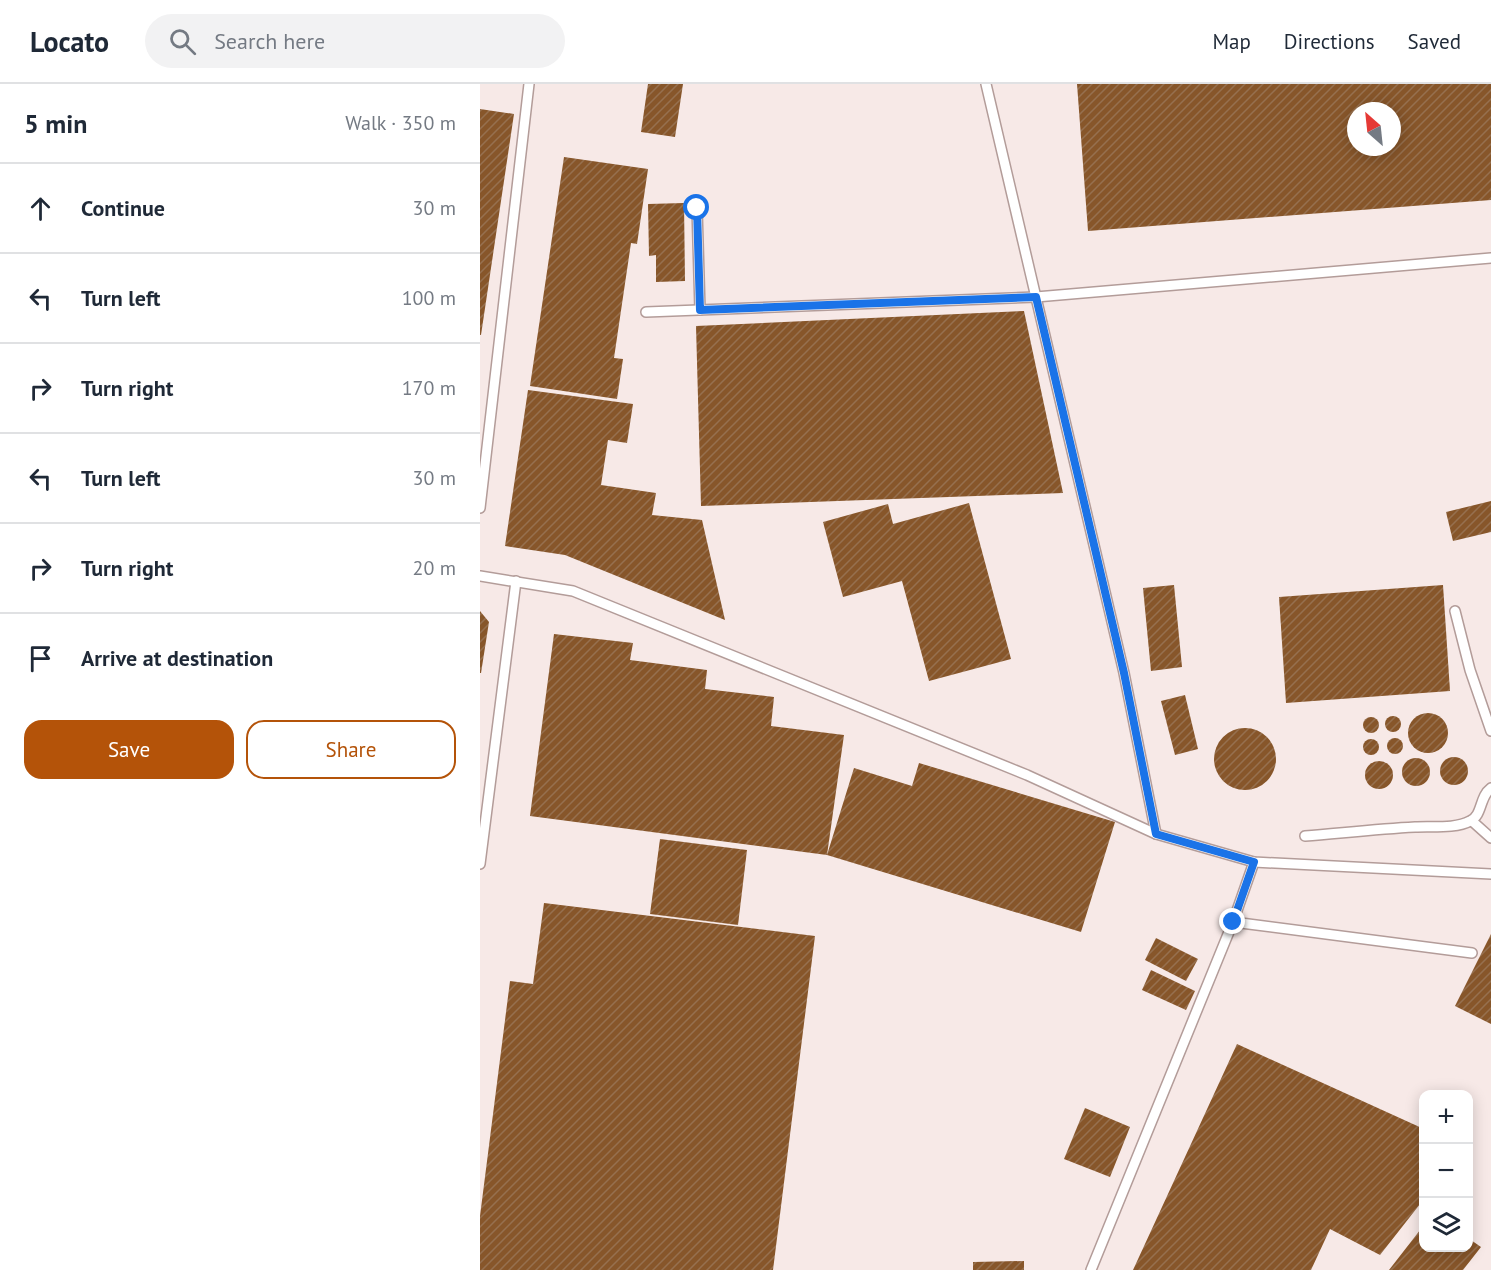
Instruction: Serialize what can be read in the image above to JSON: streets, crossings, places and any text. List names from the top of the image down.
{
  "north": "top left",
  "page": {
    "header": "Locato",
    "search": "Search here",
    "nav": ["Map", "Directions", "Saved"],
    "heading": ["5 min", "Walk · 350 m"],
    "list": [
      ["Continue", "30 m"],
      ["Turn left", "100 m"],
      ["Turn right", "170 m"],
      ["Turn left", "30 m"],
      ["Turn right", "20 m"],
      "Arrive at destination"
    ],
    "buttons": ["Save", "Share"],
    "map_buttons": ["+", "−"]
  }
}
